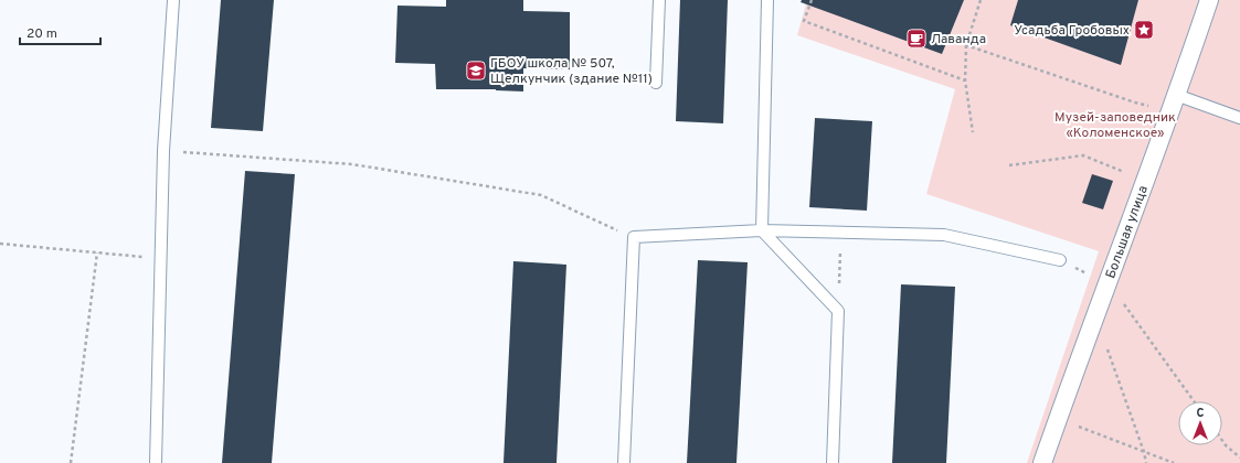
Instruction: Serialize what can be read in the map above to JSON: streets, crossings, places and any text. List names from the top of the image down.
{
  "streets": {
    "street": ["Большая улица"]
  },
  "parks": ["Музей-заповедник «Коломенское»"],
  "places": {
    "place": ["Усадьба Гробовых"],
    "cafe": ["Лаванда"],
    "school or university": ["ГБОУ школа № 507, Щелкунчик (здание №11)"]
  },
  "scale_bar": "20 m",
  "north": "top"
}
